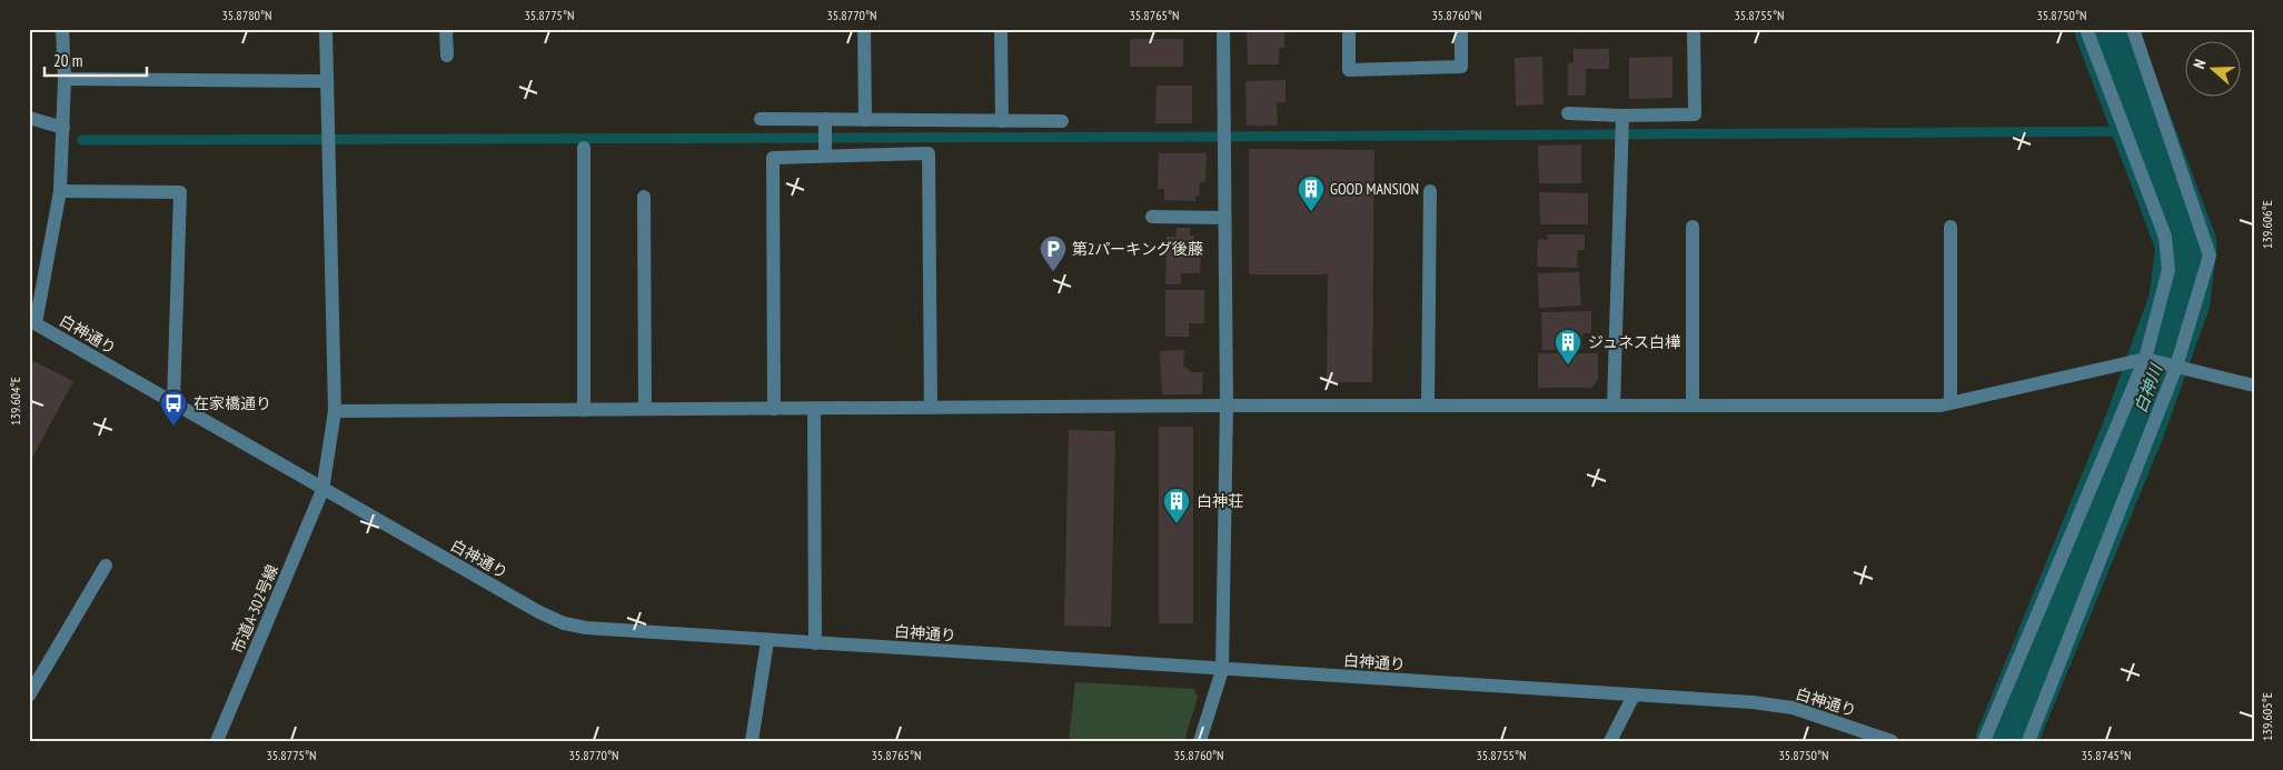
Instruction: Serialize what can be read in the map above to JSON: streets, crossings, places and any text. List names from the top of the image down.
{
  "streets": {
    "street": ["白神通り", "市道A-302号線"]
  },
  "crossings": [
    ["白神通り", "市道A-302号線"]
  ],
  "water": ["白神川"],
  "places": {
    "building": ["GOOD MANSION", "ジュネス白樺", "白神荘"],
    "parking": ["第2パーキング後藤"],
    "bus stop": ["在家橋通り"]
  },
  "scale_bar": "20 m",
  "north": "left",
  "coordinates": [
    "35.8780°N",
    "35.8775°N",
    "35.8770°N",
    "35.8765°N",
    "35.8760°N",
    "35.8755°N",
    "35.8750°N",
    "139.606°E",
    "139.604°E",
    "139.605°E",
    "35.8745°N"
  ]
}
